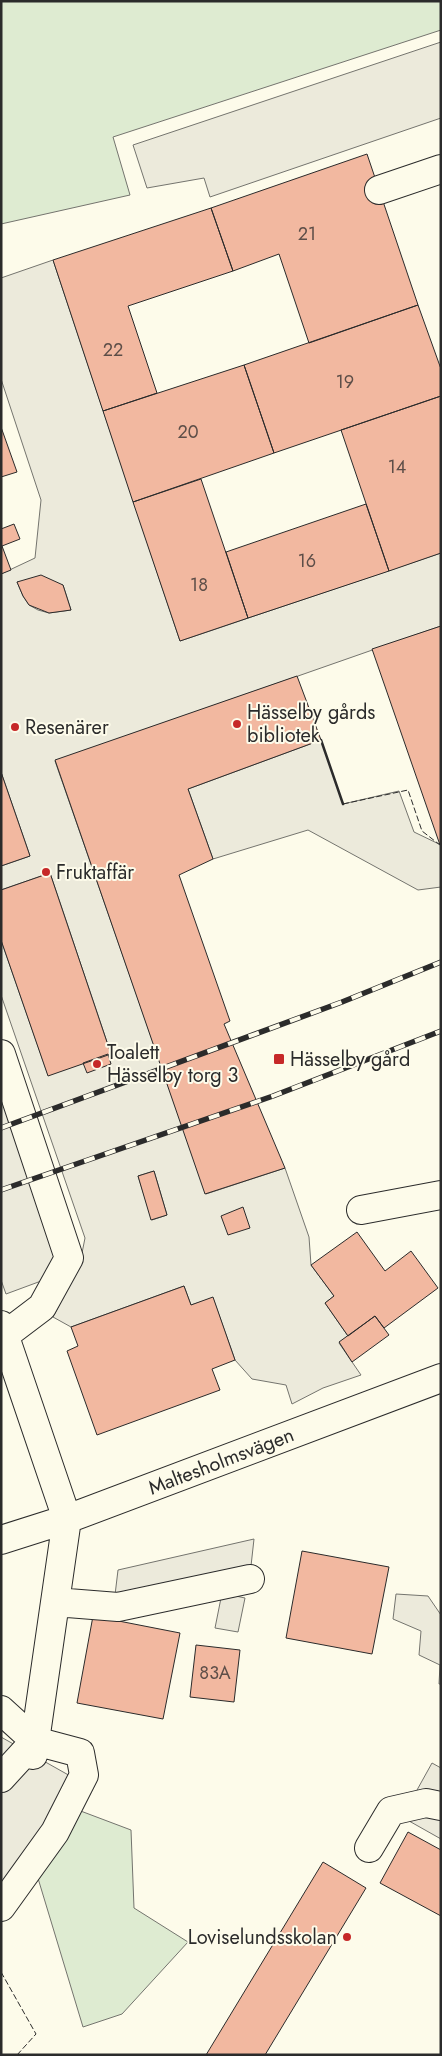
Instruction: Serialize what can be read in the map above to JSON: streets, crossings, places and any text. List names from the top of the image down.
{
  "streets": {
    "street": ["Maltesholmsvägen"]
  },
  "places": {
    "other": [
      "Hässelby gårds bibliotek",
      "Resenärer",
      "Fruktaffär",
      "Toalett Hässelby torg 3",
      "Loviselundsskolan"
    ],
    "transit": ["Hässelby gård"]
  },
  "house_numbers": [
    "21",
    "22",
    "19",
    "20",
    "14",
    "16",
    "18",
    "83A"
  ]
}
